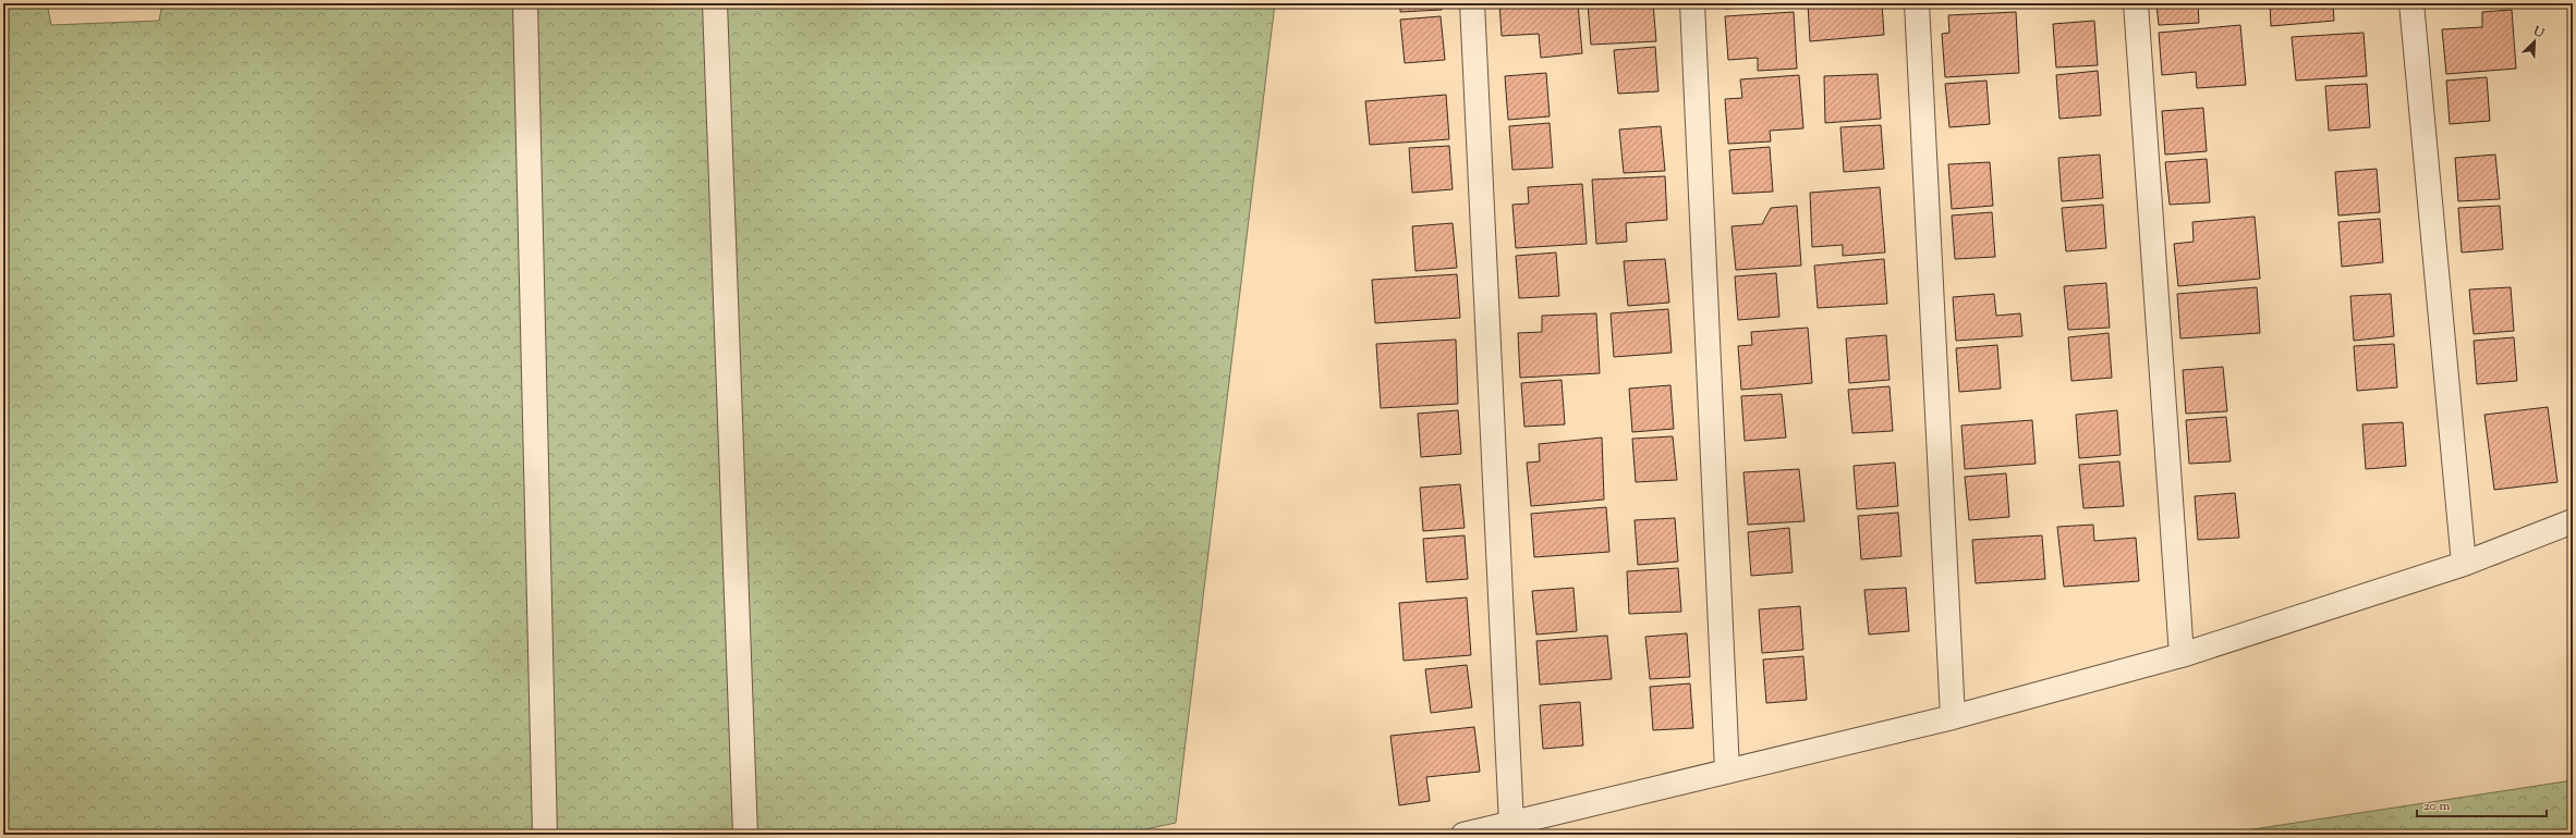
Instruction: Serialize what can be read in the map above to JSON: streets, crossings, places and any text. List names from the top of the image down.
{
  "scale_bar": "20 m",
  "north": "top right"
}
